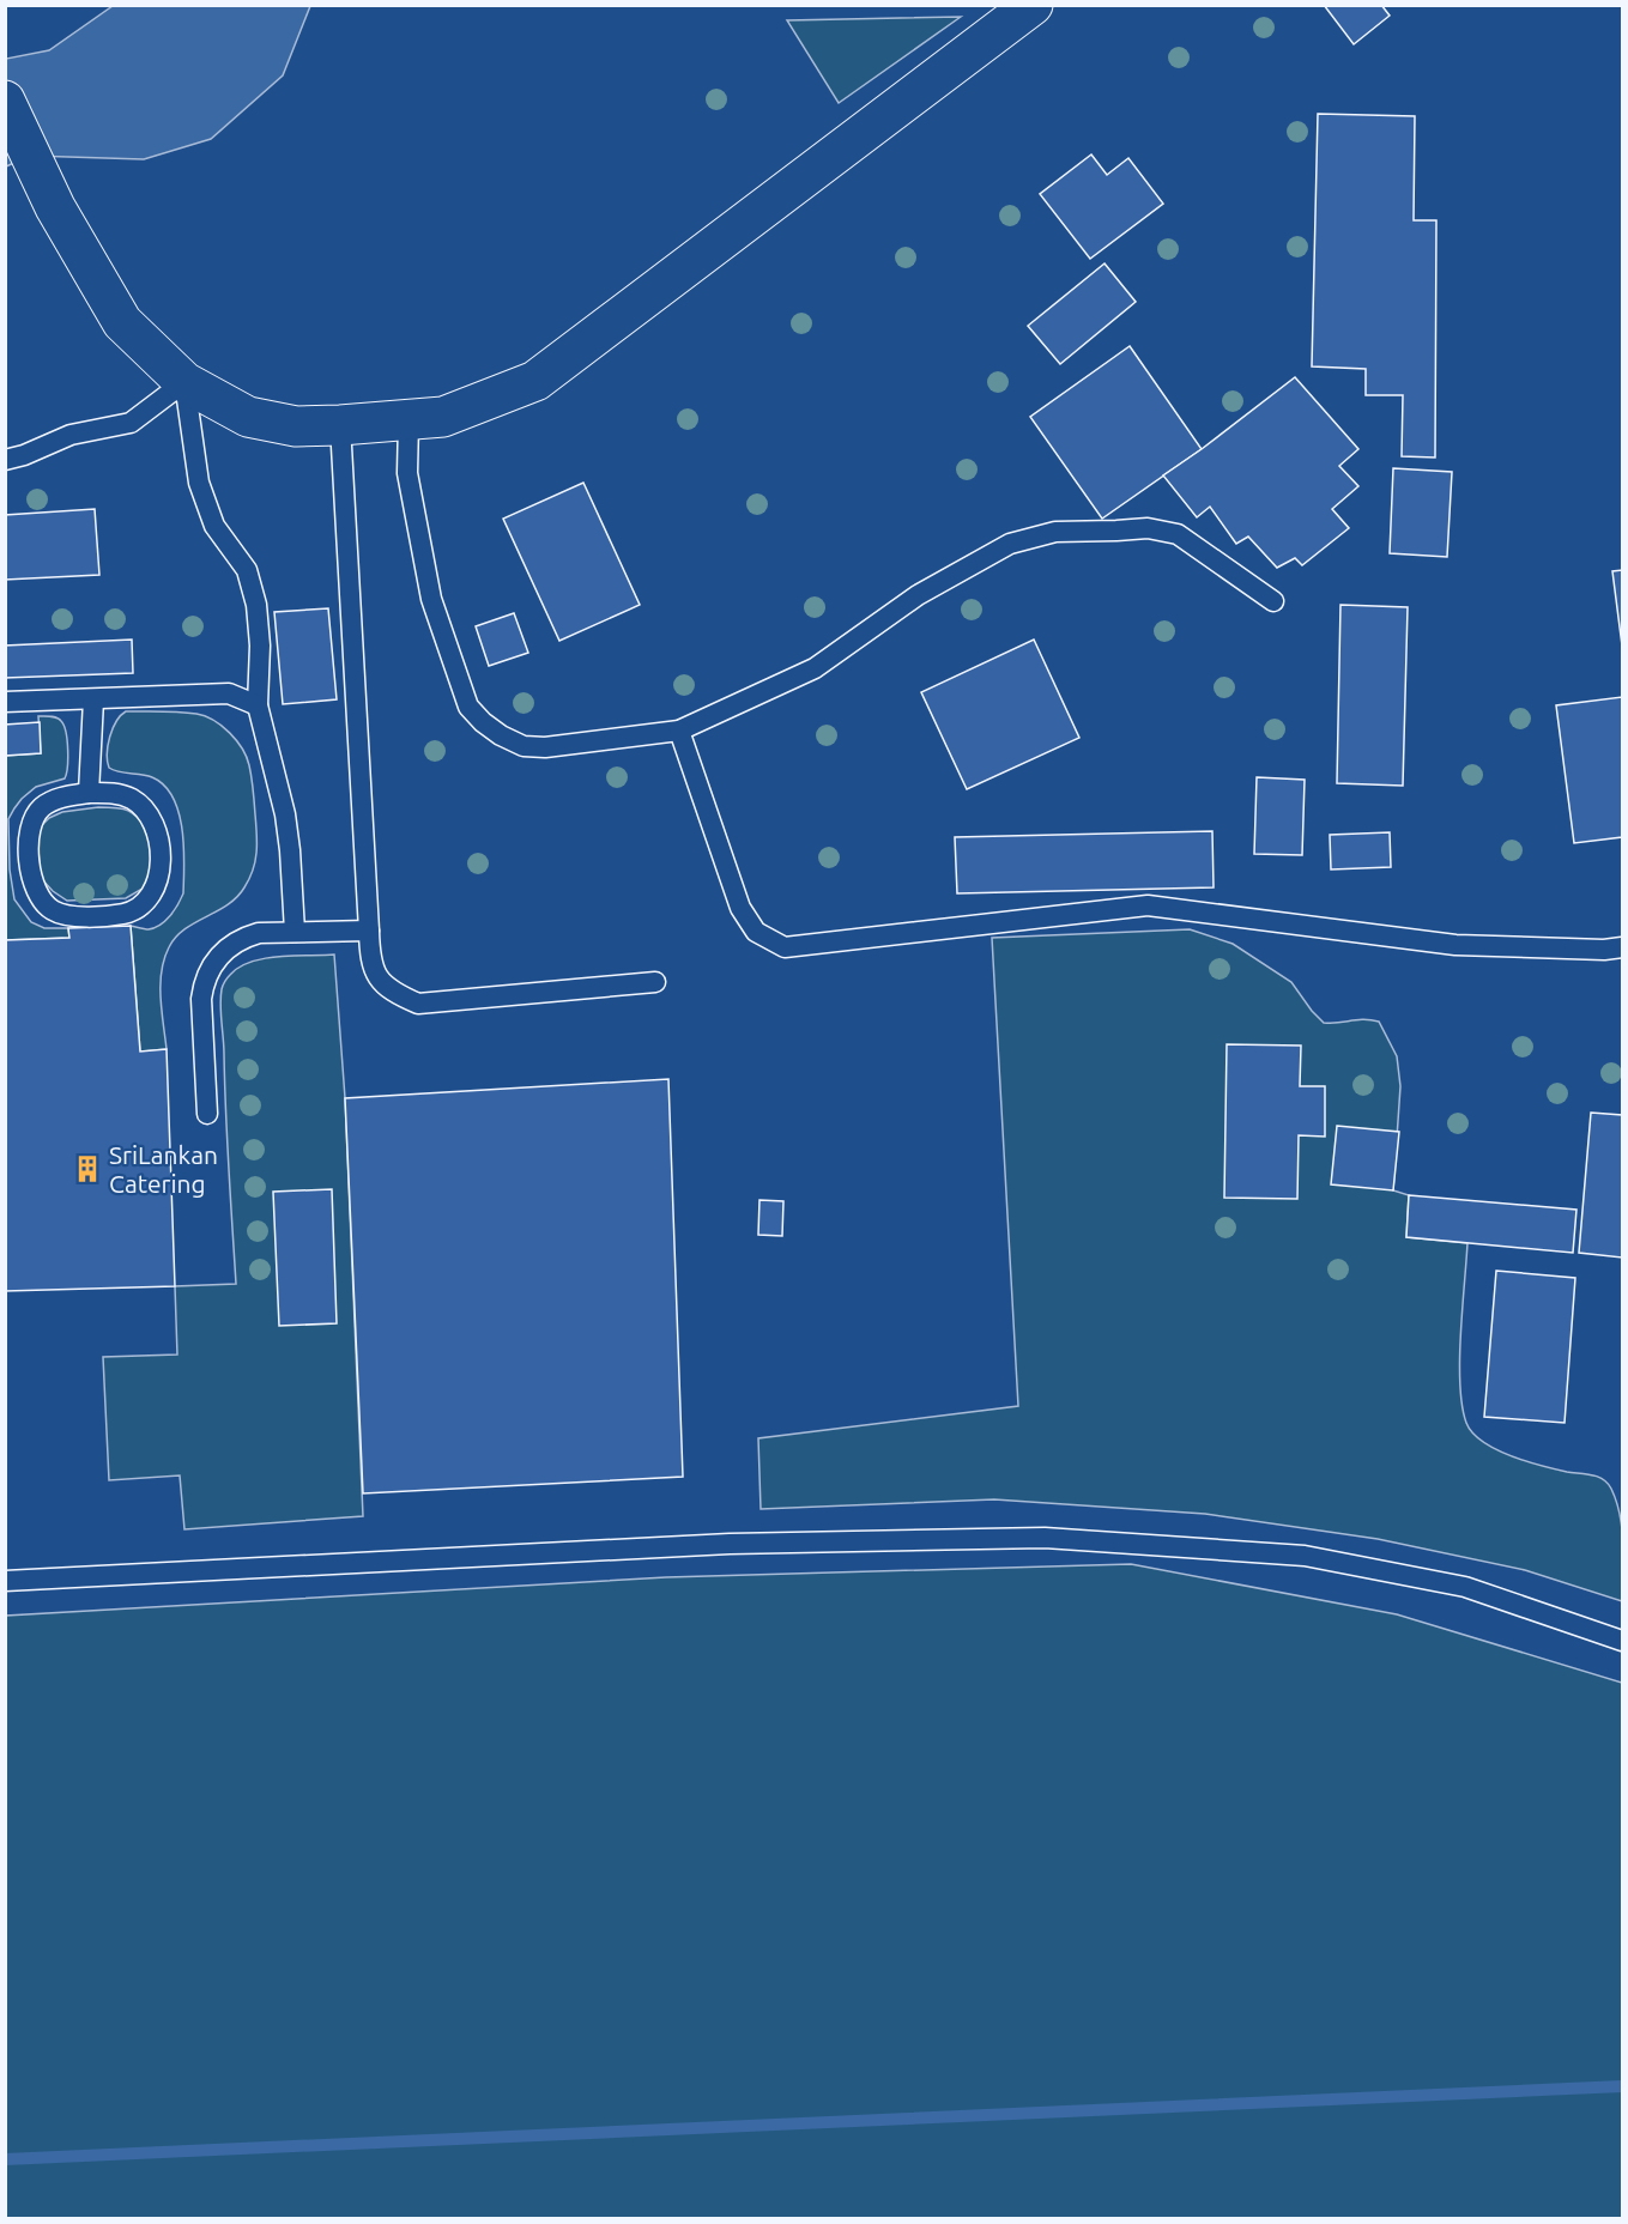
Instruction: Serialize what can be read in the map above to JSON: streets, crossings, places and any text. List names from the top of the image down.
{
  "places": {
    "building": ["SriLankan Catering"]
  }
}
